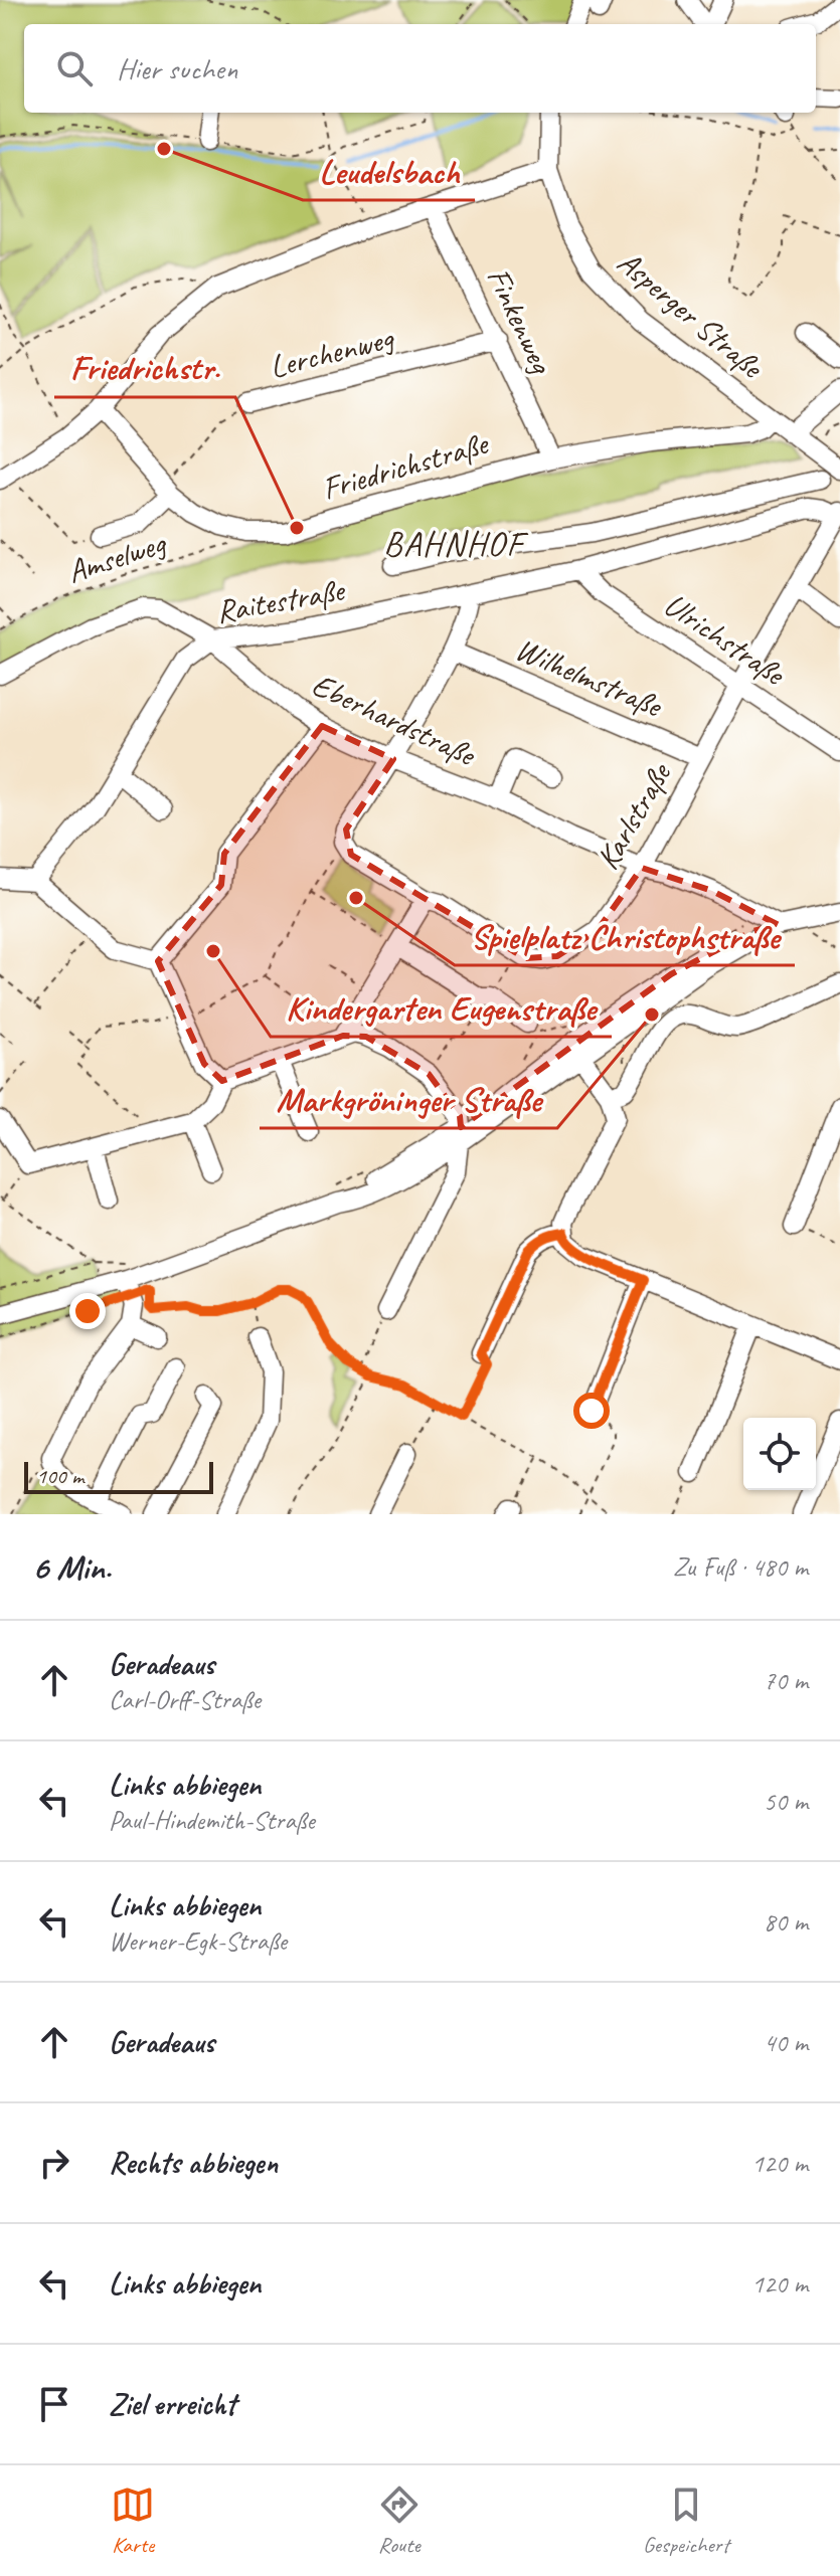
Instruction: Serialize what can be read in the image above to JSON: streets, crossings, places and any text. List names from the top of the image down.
{
  "streets": {
    "street": [
      "Asperger Straße",
      "Finkenweg",
      "Lerchenweg",
      "Friedrichstraße",
      "Raitestraße",
      "Ulrichstraße",
      "Wilhelmstraße",
      "Eberhardstraße",
      "Karlstraße"
    ],
    "path": ["Amselweg"]
  },
  "crossings": [
    ["Asperger Straße", "Friedrichstraße"],
    ["Finkenweg", "Lerchenweg"],
    ["Finkenweg", "Friedrichstraße"],
    ["Lerchenweg", "Friedrichstraße"],
    ["Friedrichstraße", "Amselweg"],
    ["Raitestraße", "Ulrichstraße"],
    ["Raitestraße", "Eberhardstraße"],
    ["Raitestraße", "Karlstraße"],
    ["Ulrichstraße", "Karlstraße"],
    ["Wilhelmstraße", "Karlstraße"],
    ["Eberhardstraße", "Karlstraße"]
  ],
  "districts": ["BAHNHOF"],
  "places": [
    "Leudelsbach",
    "Friedrichstr.",
    "Spielplatz Christophstraße",
    "Kindergarten Eugenstraße",
    "Markgröninger Straße"
  ],
  "scale_bar": "100 m",
  "page": {
    "search": "Hier suchen",
    "scale": "100 m",
    "heading": ["6 Min.", "Zu Fuß · 480 m"],
    "list": [
      ["Geradeaus", "Carl-Orff-Straße", "70 m"],
      ["Links abbiegen", "Paul-Hindemith-Straße", "50 m"],
      ["Links abbiegen", "Werner-Egk-Straße", "80 m"],
      ["Geradeaus", "40 m"],
      ["Rechts abbiegen", "120 m"],
      ["Links abbiegen", "120 m"],
      "Ziel erreicht"
    ],
    "nav": ["Karte", "Route", "Gespeichert"]
  }
}
